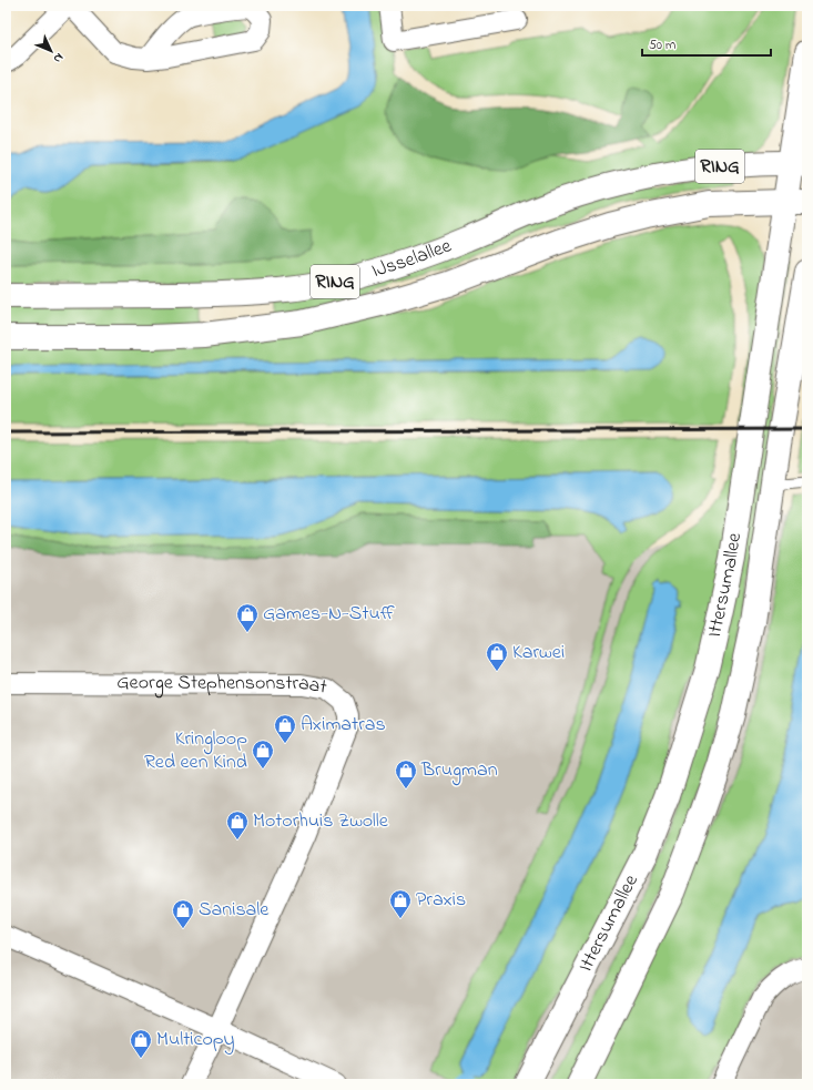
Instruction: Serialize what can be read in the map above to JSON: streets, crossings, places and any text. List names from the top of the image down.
{
  "streets": {
    "main road": ["RING", "IJsselallee", "Ittersumallee"],
    "street": ["George Stephensonstraat"]
  },
  "crossings": [
    ["IJsselallee", "Ittersumallee"]
  ],
  "places": {
    "shop": [
      "Games-N-Stuff",
      "Karwei",
      "Aximatras",
      "Kringloop Red een Kind",
      "Brugman",
      "Motorhuis Zwolle",
      "Praxis",
      "Sanisale",
      "Multicopy"
    ]
  },
  "scale_bar": "50 m",
  "north": "bottom right"
}
